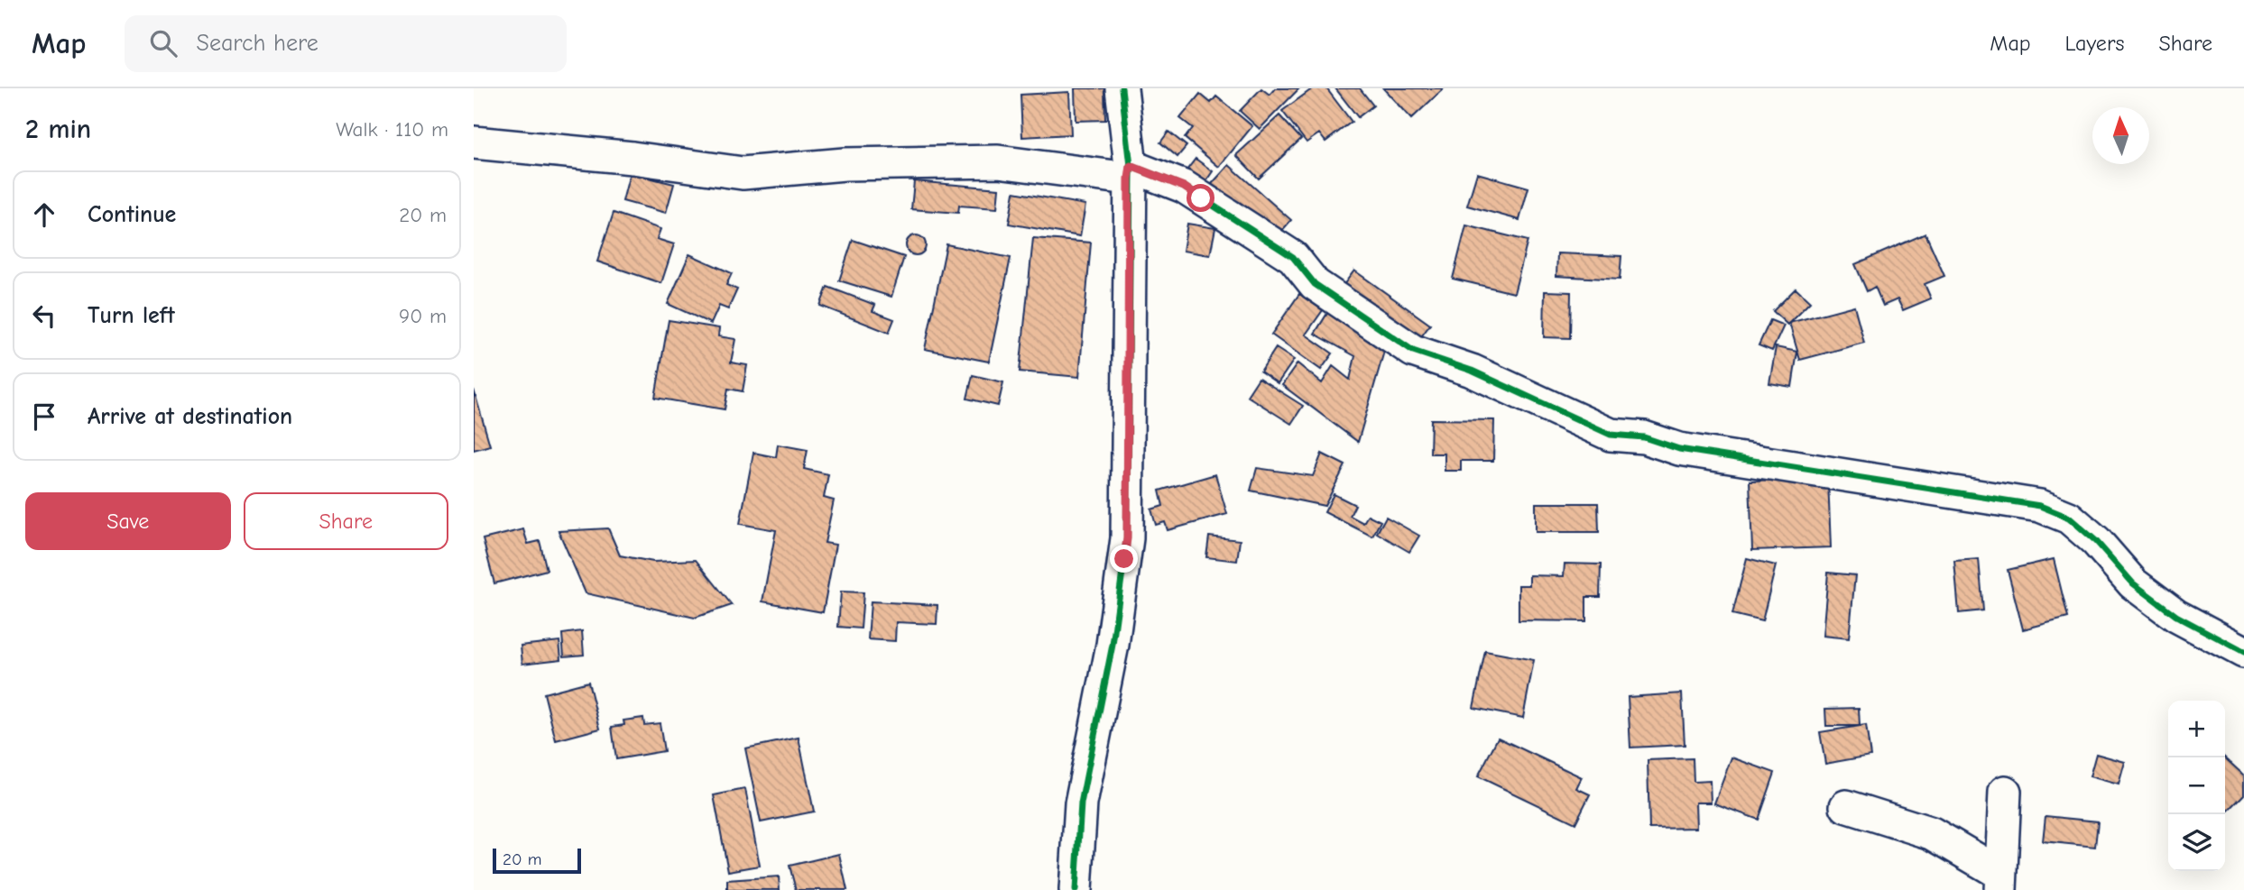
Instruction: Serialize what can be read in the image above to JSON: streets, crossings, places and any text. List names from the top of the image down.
{
  "scale_bar": "20 m",
  "north": "top",
  "page": {
    "header": "Map",
    "search": "Search here",
    "nav": ["Map", "Layers", "Share"],
    "heading": ["2 min", "Walk · 110 m"],
    "list": [
      ["Continue", "20 m"],
      ["Turn left", "90 m"],
      "Arrive at destination"
    ],
    "buttons": ["Save", "Share"],
    "map_buttons": ["+", "−"],
    "scale": "20 m"
  }
}
